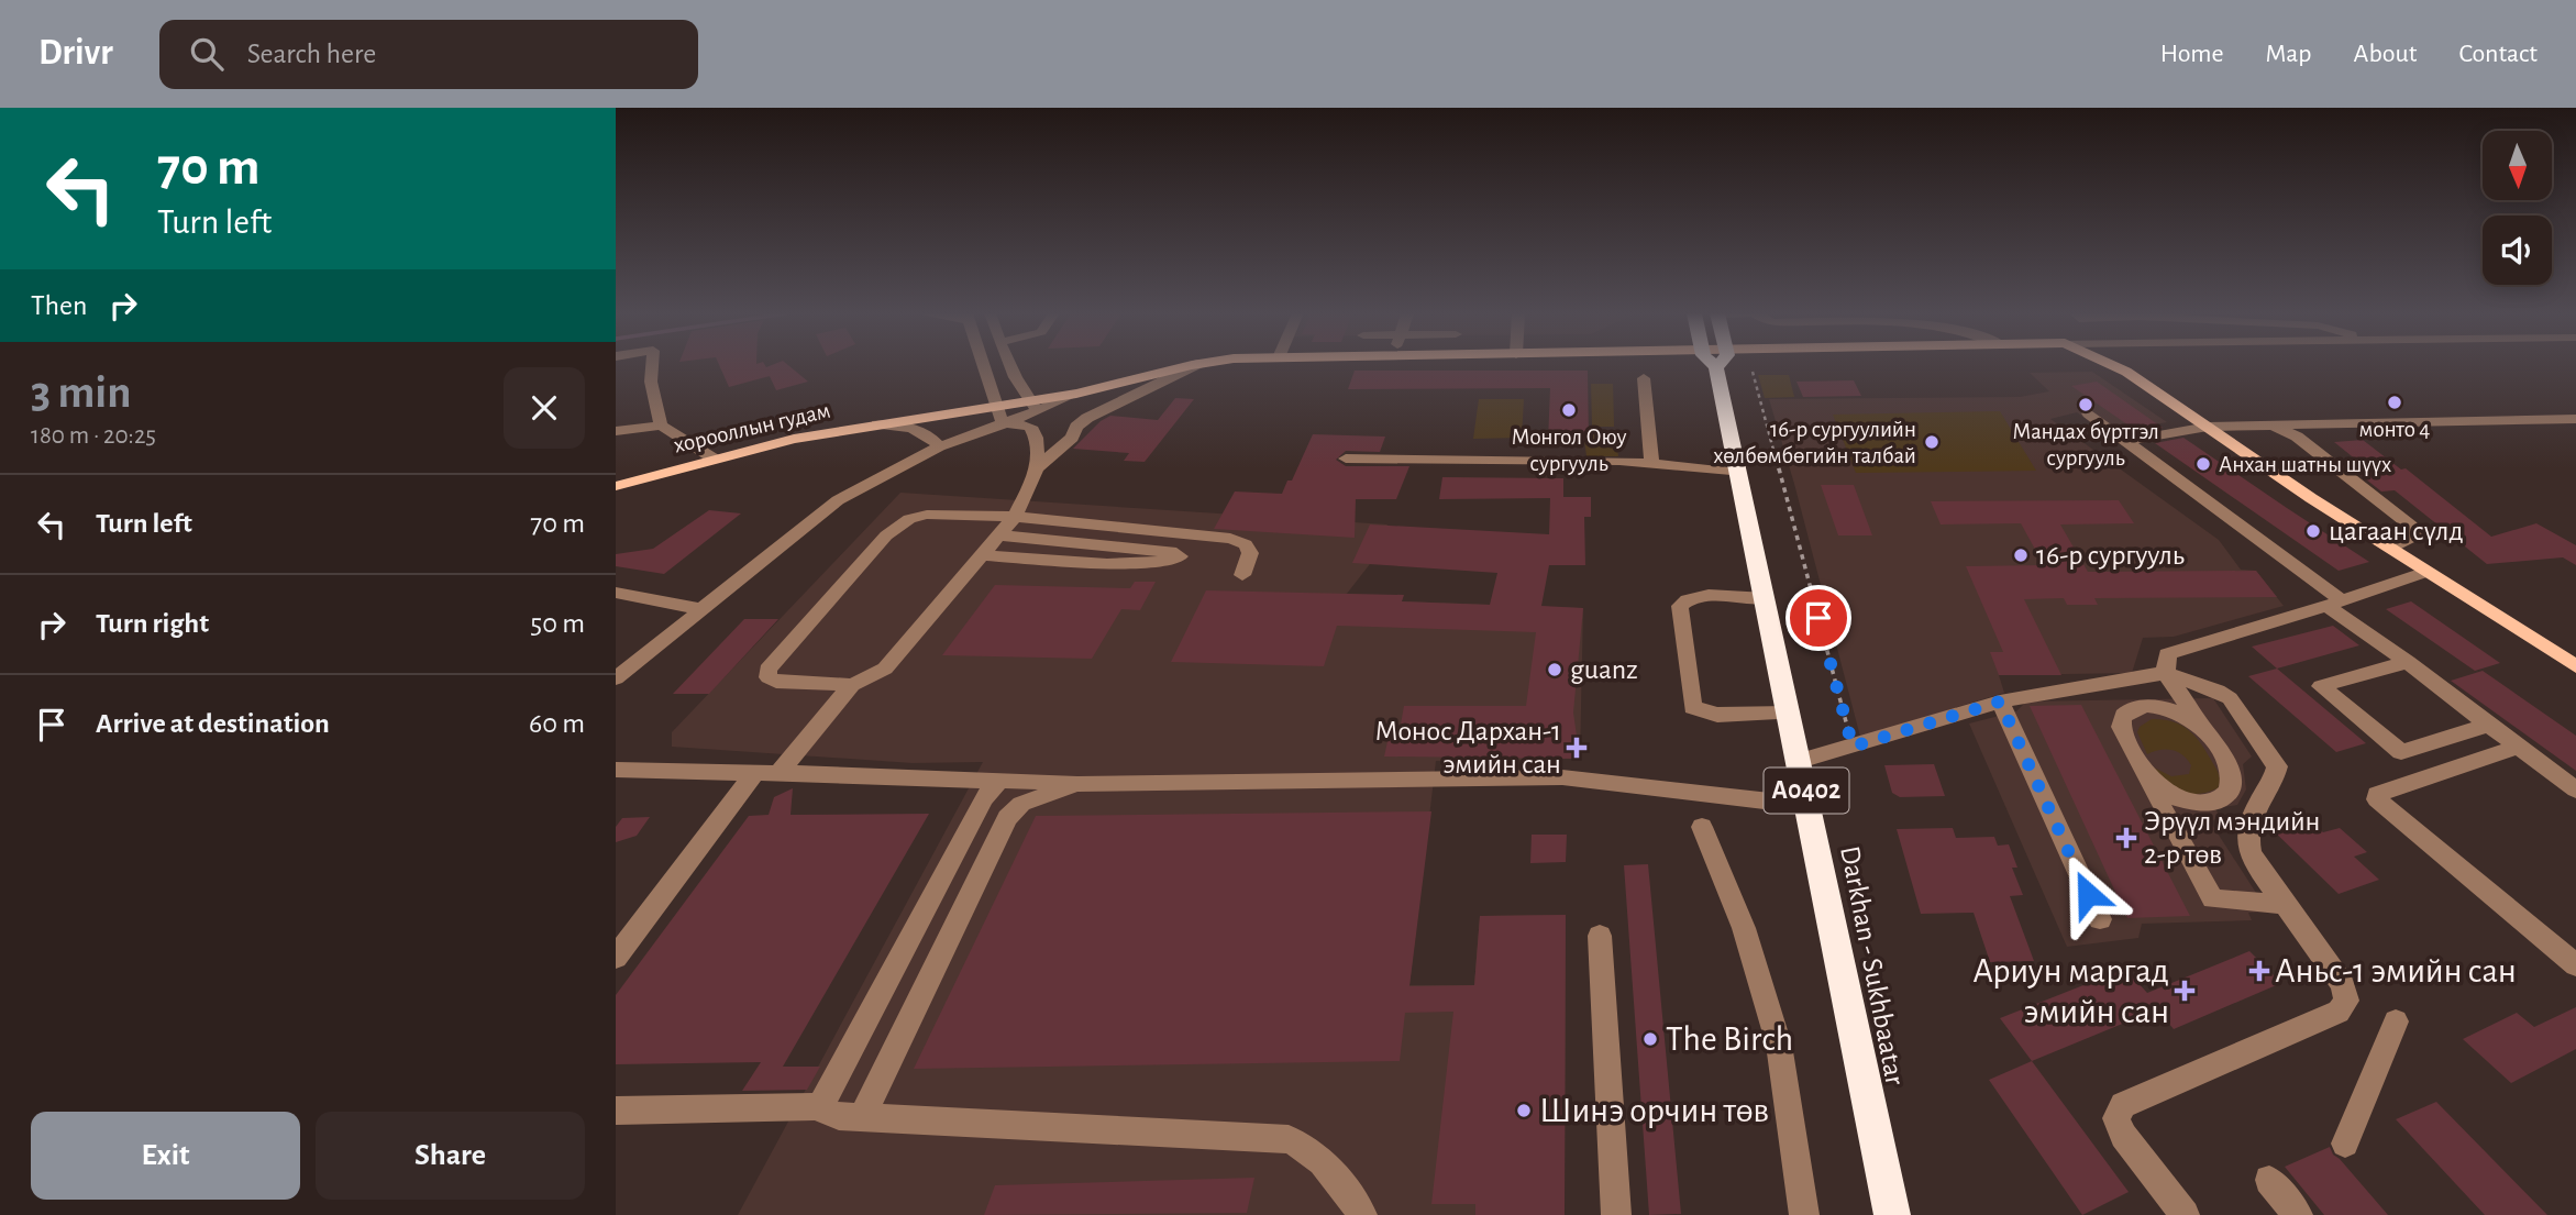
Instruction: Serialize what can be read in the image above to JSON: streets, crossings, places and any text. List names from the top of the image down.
{
  "streets": {
    "highway": ["A0402", "Darkhan - Sukhbaatar"],
    "main road": ["хорооллын гудам"]
  },
  "places": {
    "other": [
      "монто 4",
      "Мандах бүртгэл сургууль",
      "Монгол Оюу сургууль",
      "16-р сургуулийн хөлбөмбөгийн талбай",
      "Анхан шатны шүүх",
      "цагаан сүлд",
      "16-р сургууль",
      "guanz",
      "The Birch",
      "Шинэ орчин төв"
    ],
    "health": [
      "Монос Дархан-1 эмийн сан",
      "Эрүүл мэндийн 2-р төв",
      "Аньс-1 эмийн сан",
      "Ариун маргад эмийн сан"
    ]
  },
  "north": "bottom",
  "page": {
    "header": "Drivr",
    "search": "Search here",
    "nav": [
      "Home",
      "Map",
      "About",
      "Contact"
    ],
    "turn": ["70 m", "Turn left"],
    "then": "Then",
    "heading": ["3 min", "180 m · 20:25"],
    "list": [
      {
        "name": "Turn left",
        "value": "70 m"
      },
      {
        "name": "Turn right",
        "value": "50 m"
      },
      {
        "name": "Arrive at destination",
        "value": "60 m"
      }
    ],
    "buttons": ["Exit", "Share"]
  }
}
